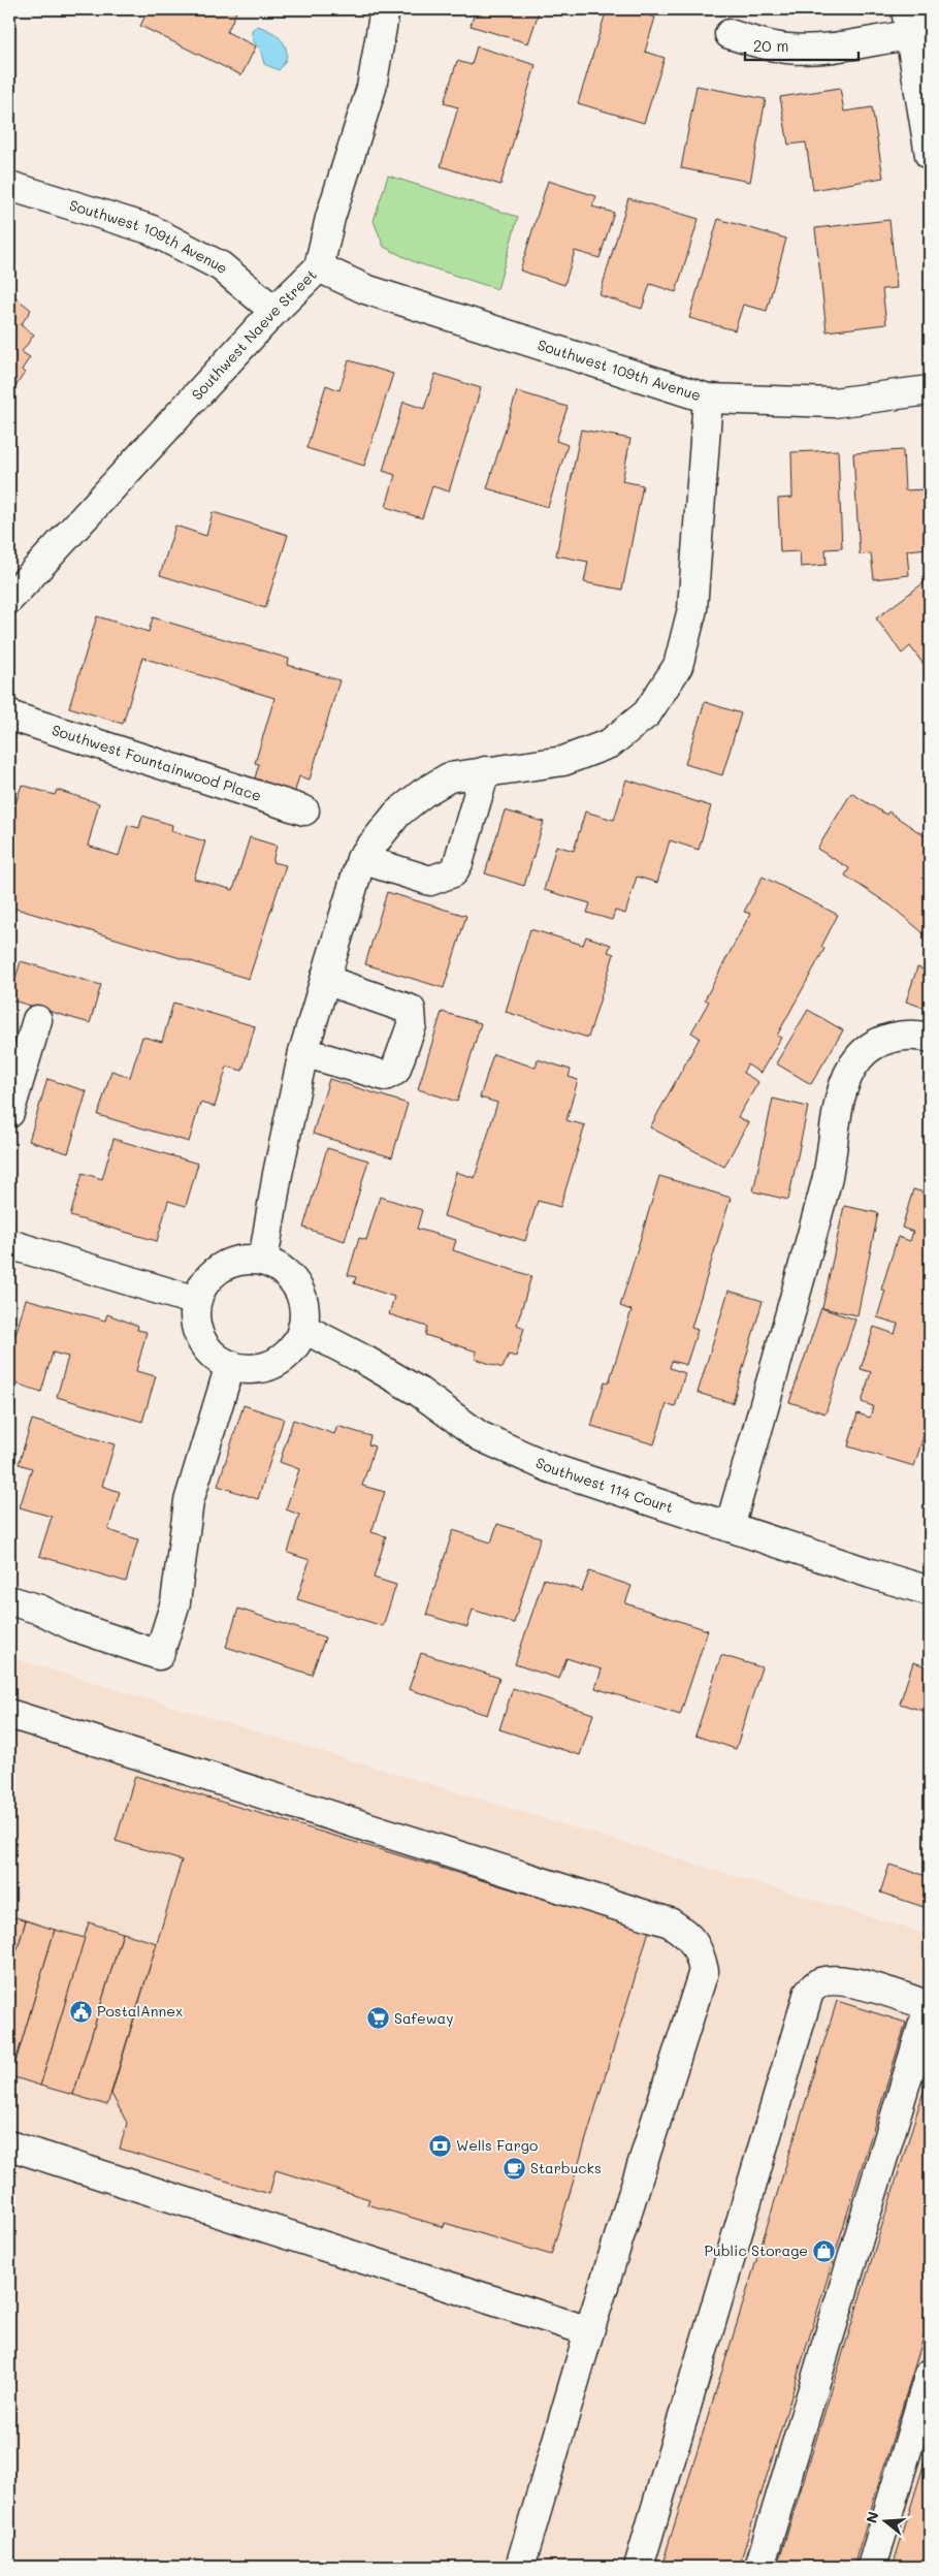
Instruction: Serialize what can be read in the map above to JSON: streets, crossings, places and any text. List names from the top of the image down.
{
  "streets": {
    "street": [
      "Southwest 109th Avenue",
      "Southwest Naeve Street",
      "Southwest Fountainwood Place",
      "Southwest 114 Court"
    ]
  },
  "crossings": [
    ["Southwest 109th Avenue", "Southwest Naeve Street"]
  ],
  "places": {
    "public building": ["PostalAnnex"],
    "supermarket": ["Safeway"],
    "bank": ["Wells Fargo"],
    "cafe": ["Starbucks"],
    "shop": ["Public Storage"]
  },
  "scale_bar": "20 m",
  "north": "left"
}
